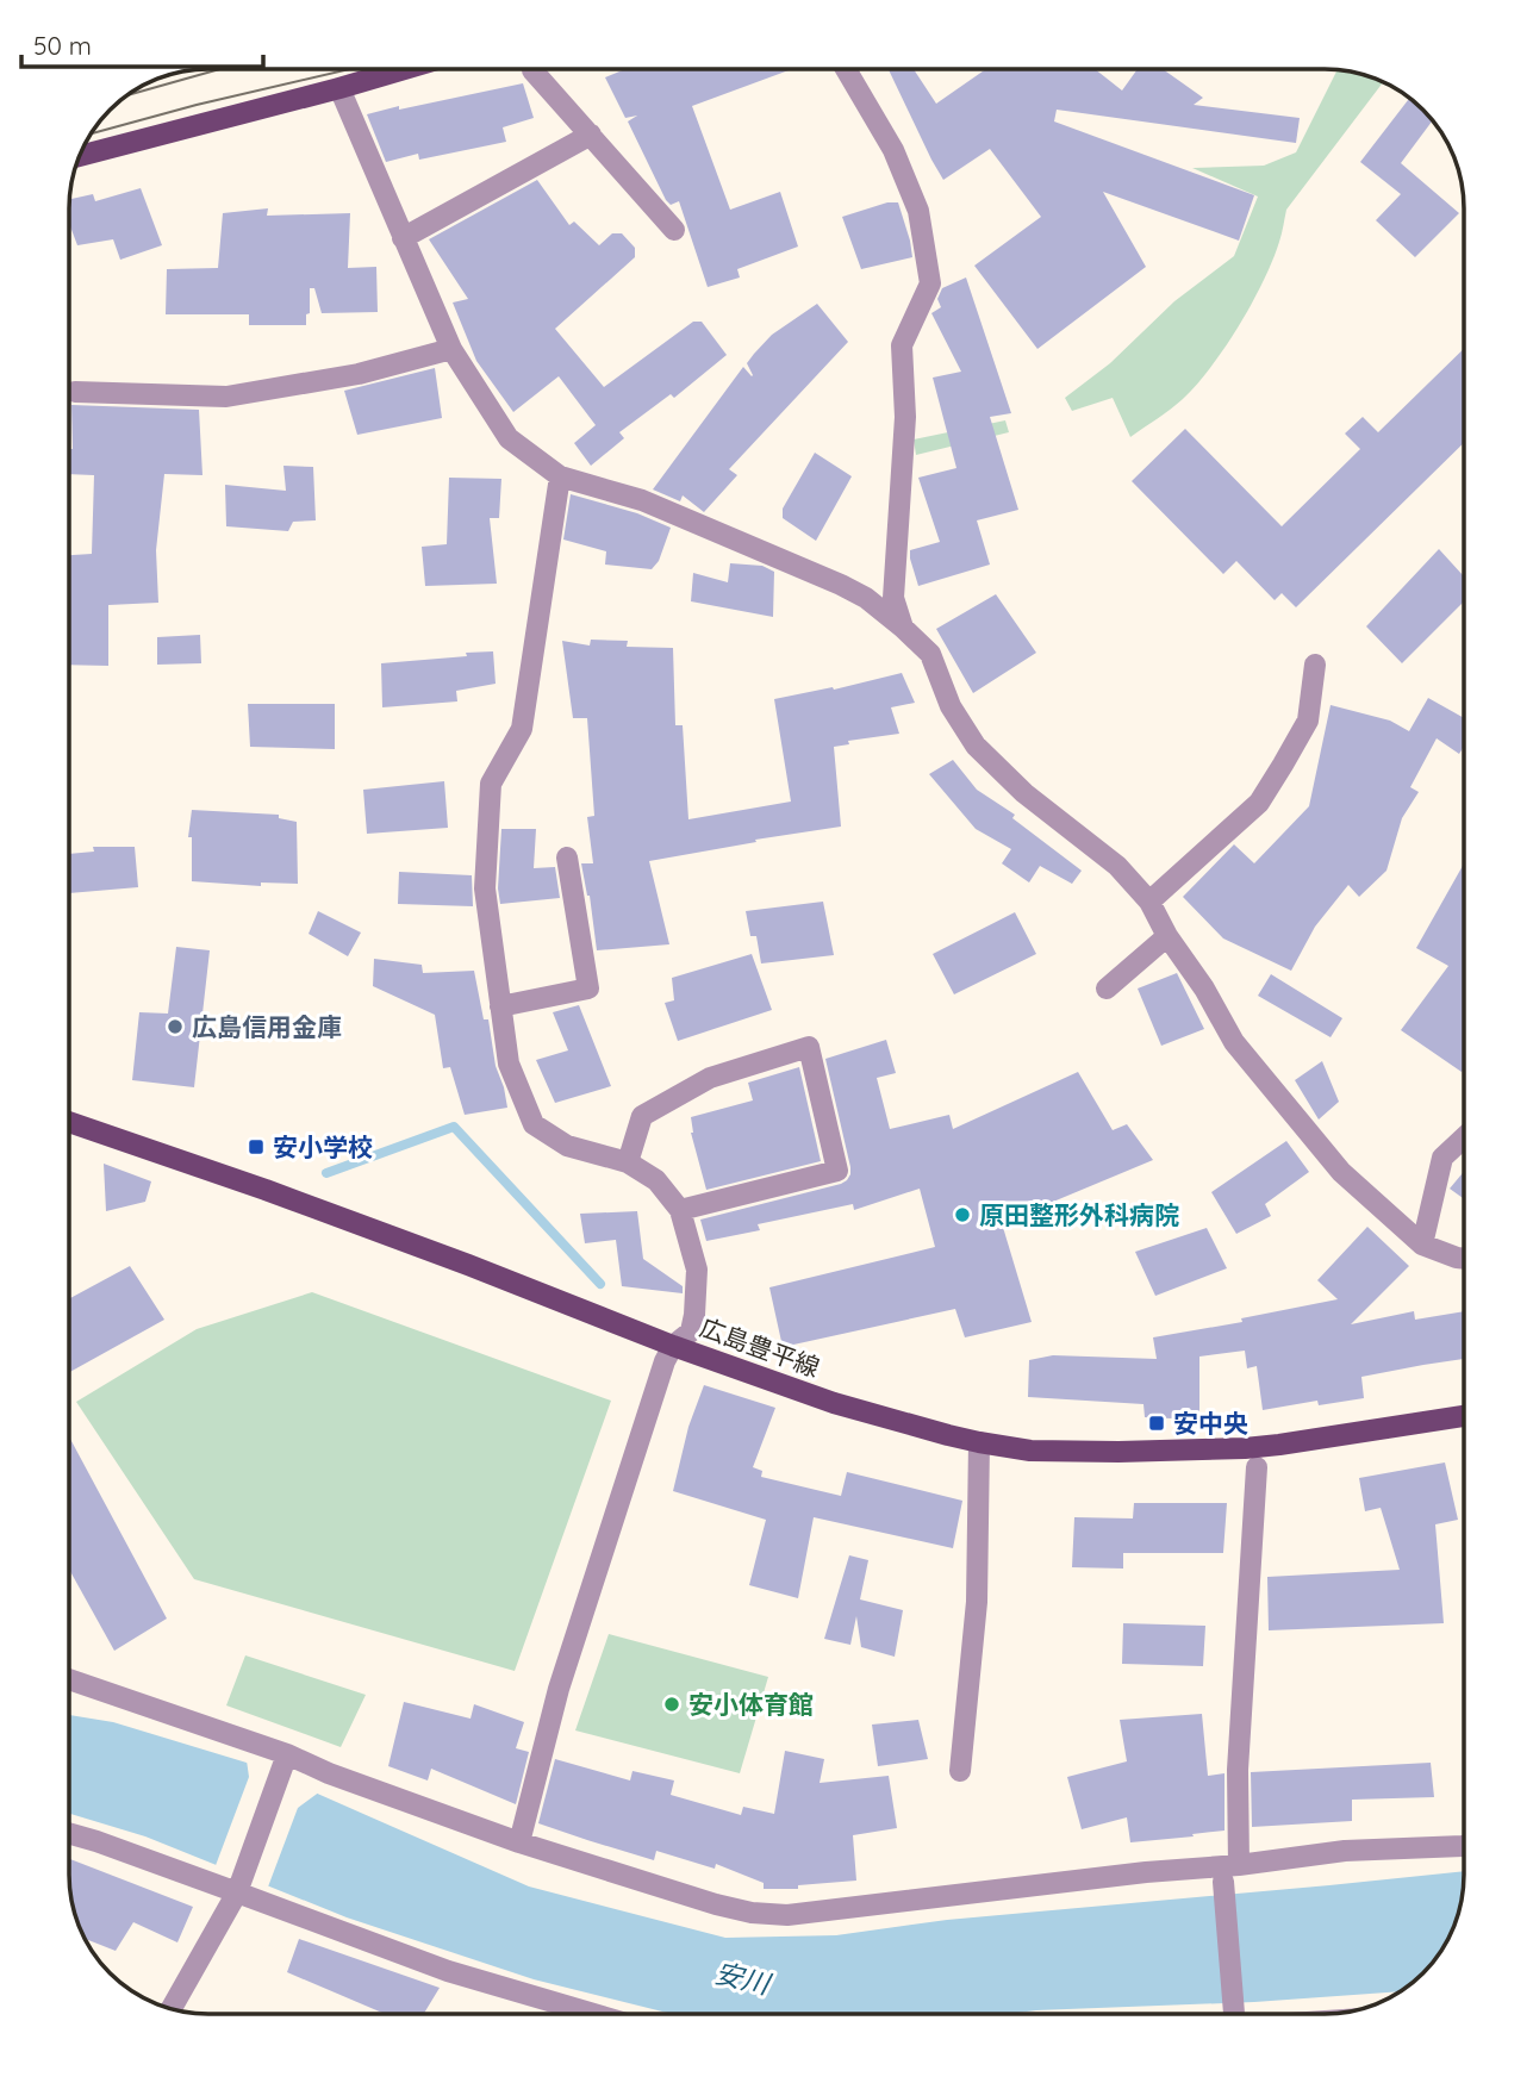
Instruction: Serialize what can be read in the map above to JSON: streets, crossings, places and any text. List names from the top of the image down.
{
  "streets": {
    "main road": ["広島豊平線"]
  },
  "water": ["安川"],
  "places": {
    "other": ["広島信用金庫", "原田整形外科病院", "安小体育館"],
    "transit": ["安小学校", "安中央"]
  },
  "scale_bar": "50 m"
}
